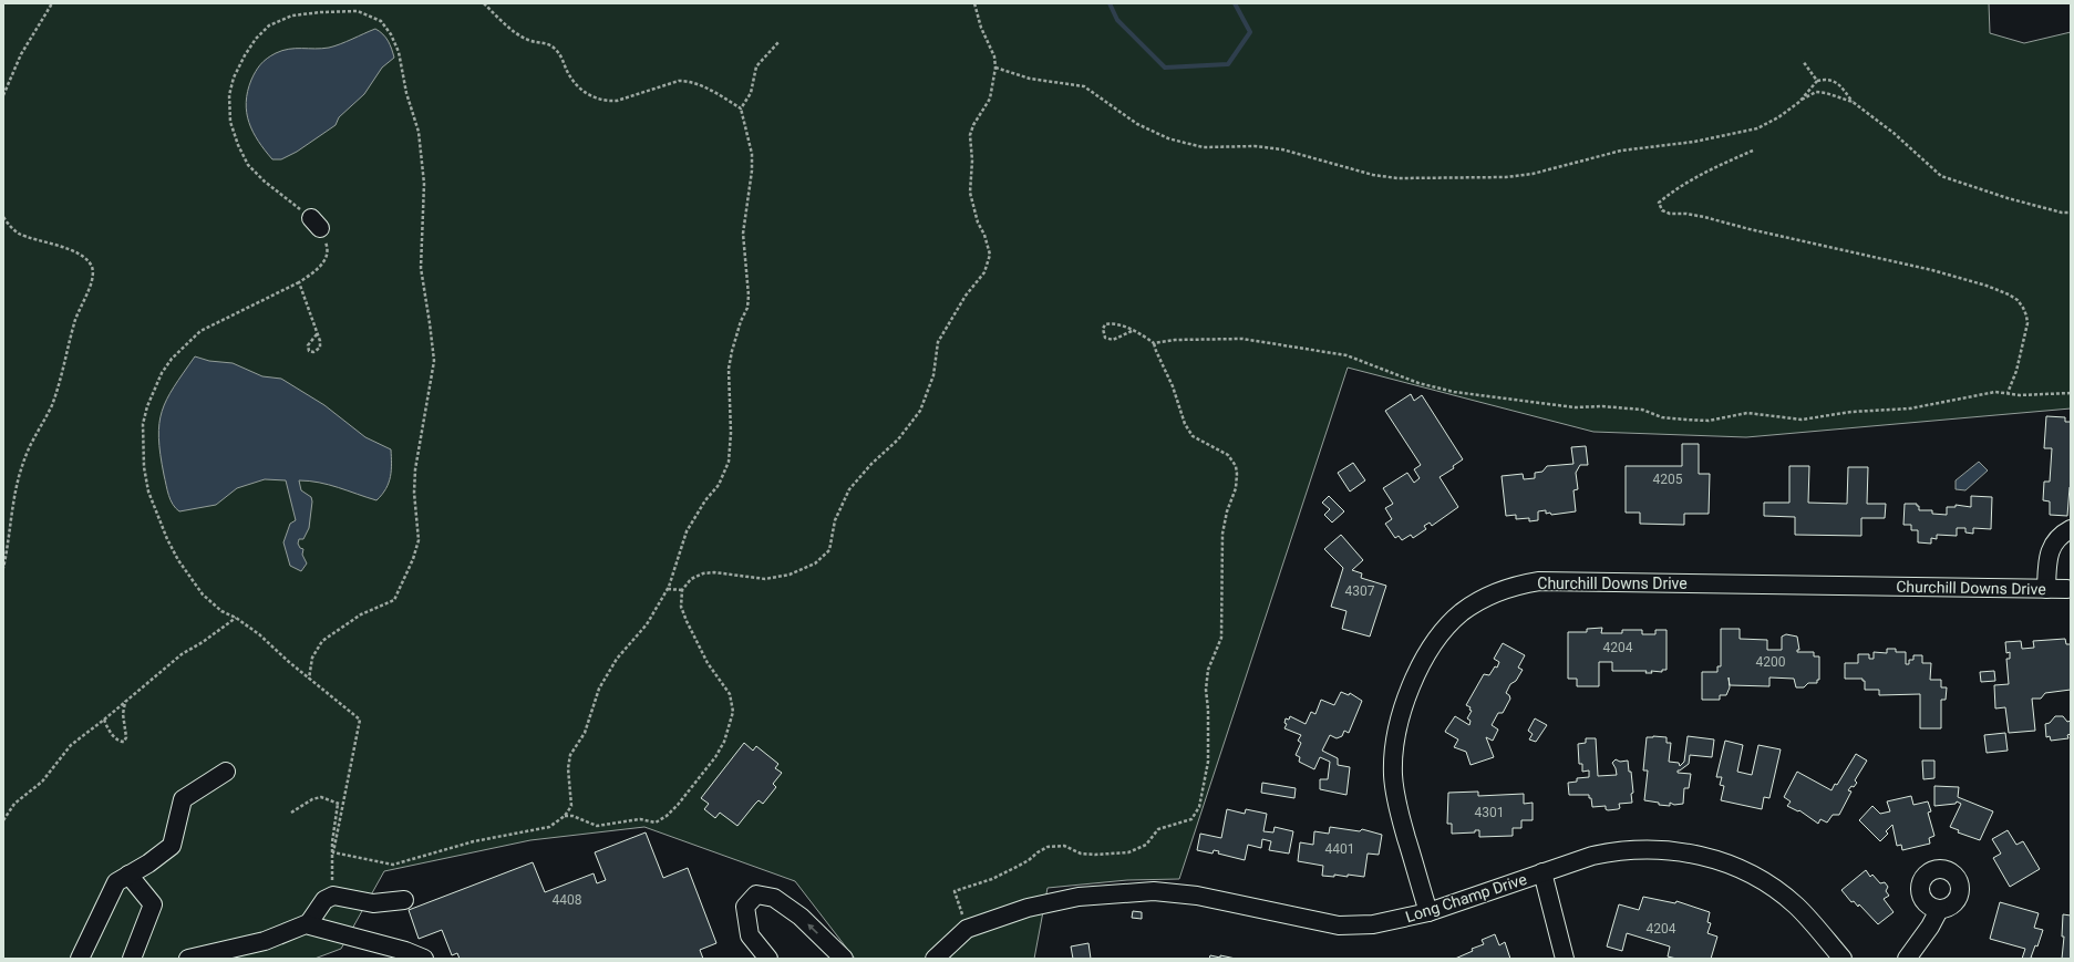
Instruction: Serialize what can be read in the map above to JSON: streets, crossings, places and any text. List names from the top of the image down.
{
  "streets": {
    "street": ["Churchill Downs Drive", "Long Champ Drive"]
  },
  "crossings": [
    ["Churchill Downs Drive", "Long Champ Drive"]
  ],
  "house_numbers": [
    "4205",
    "4307",
    "4204",
    "4200",
    "4301",
    "4401",
    "4408",
    "4204"
  ]
}
